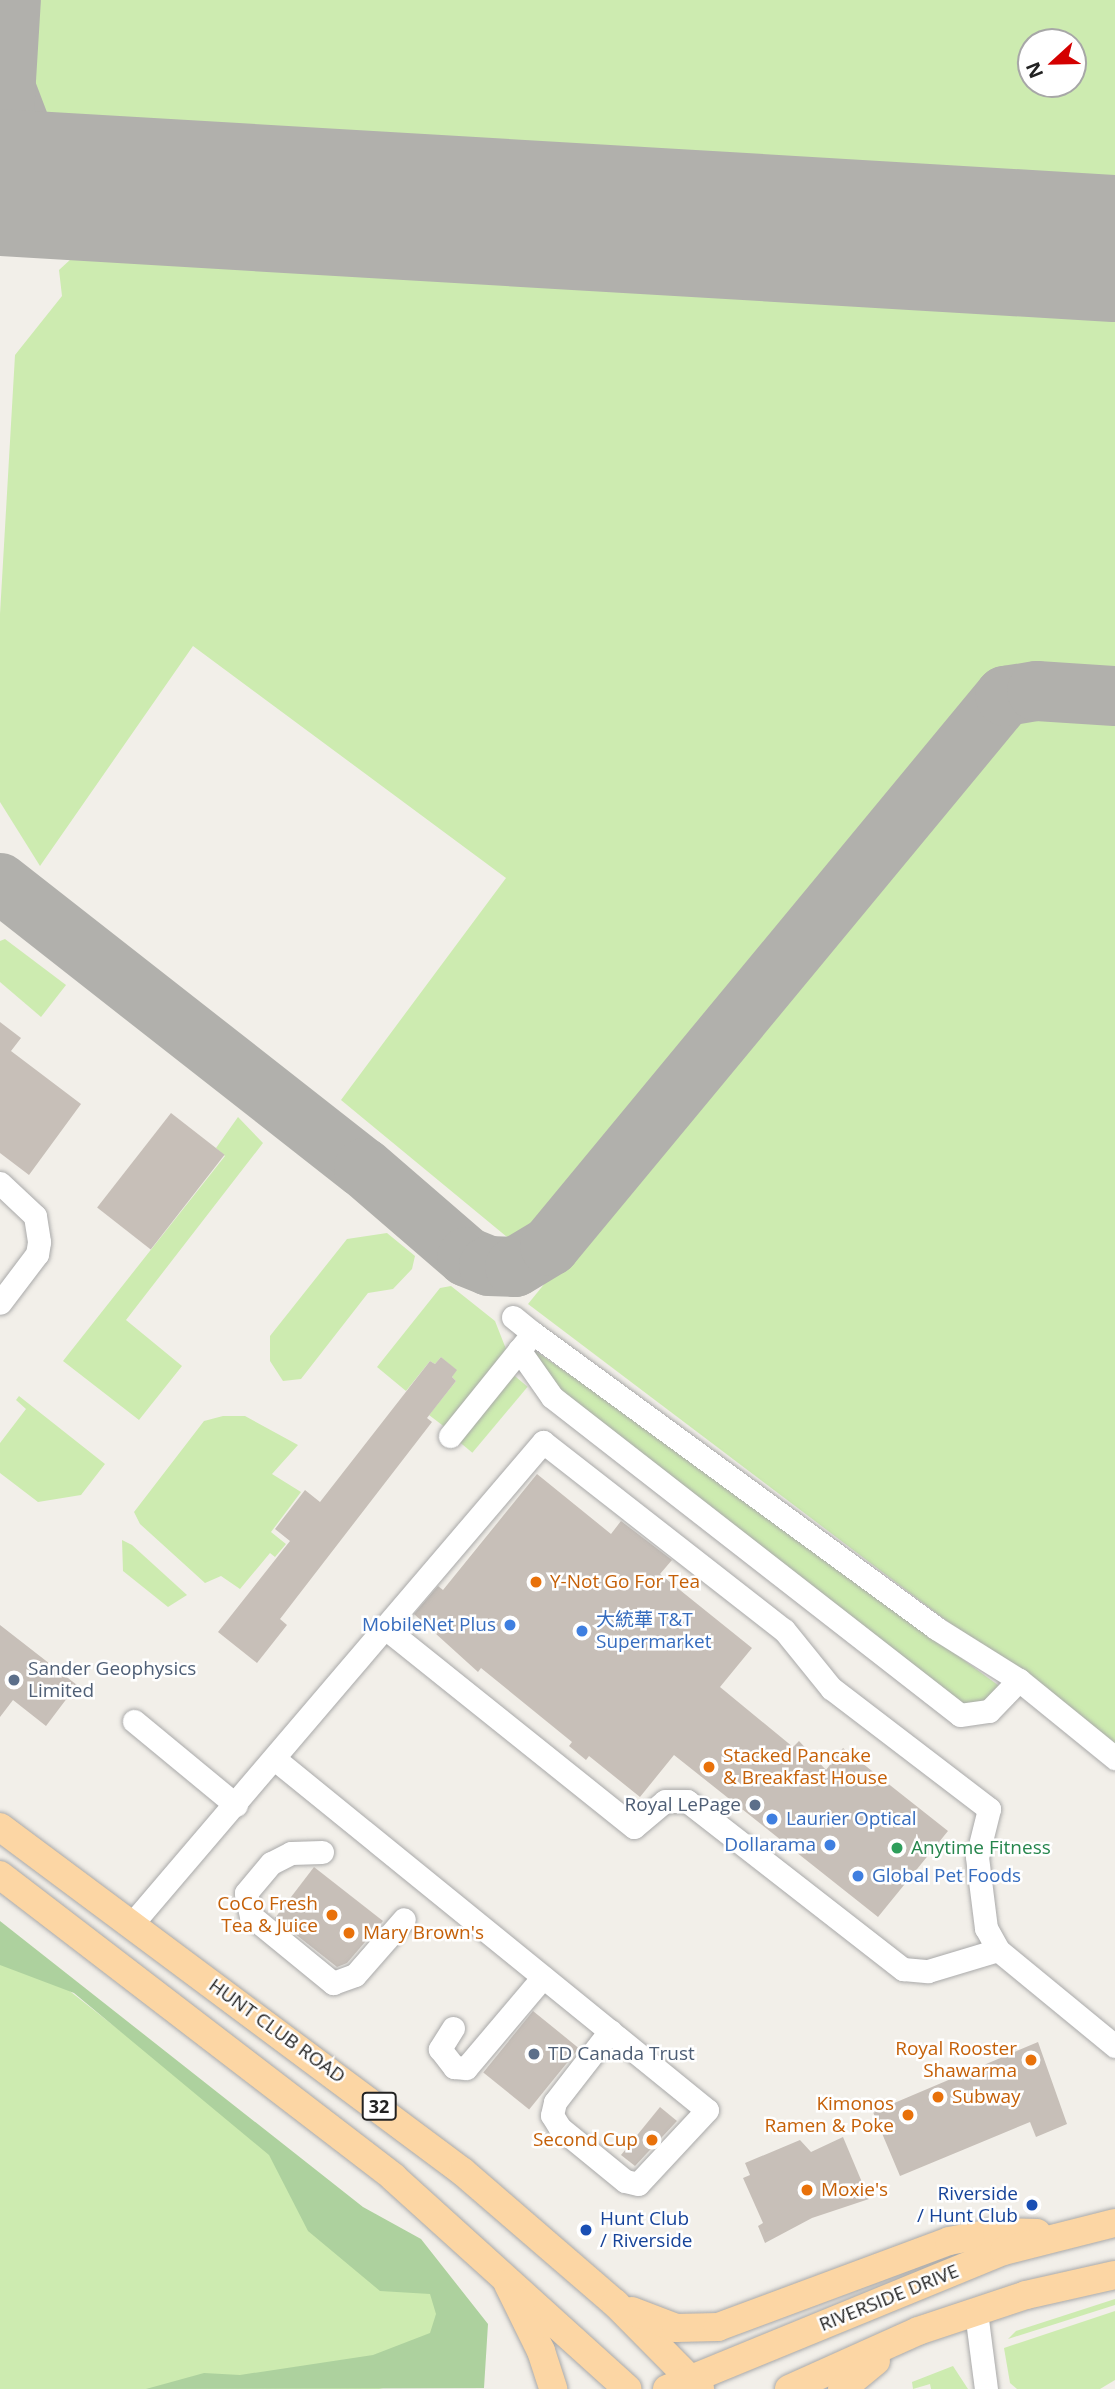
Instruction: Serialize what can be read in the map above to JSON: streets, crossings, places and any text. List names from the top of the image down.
{
  "streets": {
    "main road": ["HUNT CLUB ROAD", "32", "RIVERSIDE DRIVE"]
  },
  "crossings": [
    ["HUNT CLUB ROAD", "RIVERSIDE DRIVE"]
  ],
  "places": [
    "Y-Not Go For Tea",
    "MobileNet Plus",
    "大統華 T&T Supermarket",
    "Sander Geophysics Limited",
    "Stacked Pancake & Breakfast House",
    "Royal LePage",
    "Laurier Optical",
    "Dollarama",
    "Anytime Fitness",
    "Global Pet Foods",
    "CoCo Fresh Tea & Juice",
    "Mary Brown's",
    "TD Canada Trust",
    "Royal Rooster Shawarma",
    "Subway",
    "Kimonos Ramen & Poke",
    "Second Cup",
    "Moxie's",
    "Riverside / Hunt Club",
    "Hunt Club / Riverside"
  ],
  "north": "left"
}
